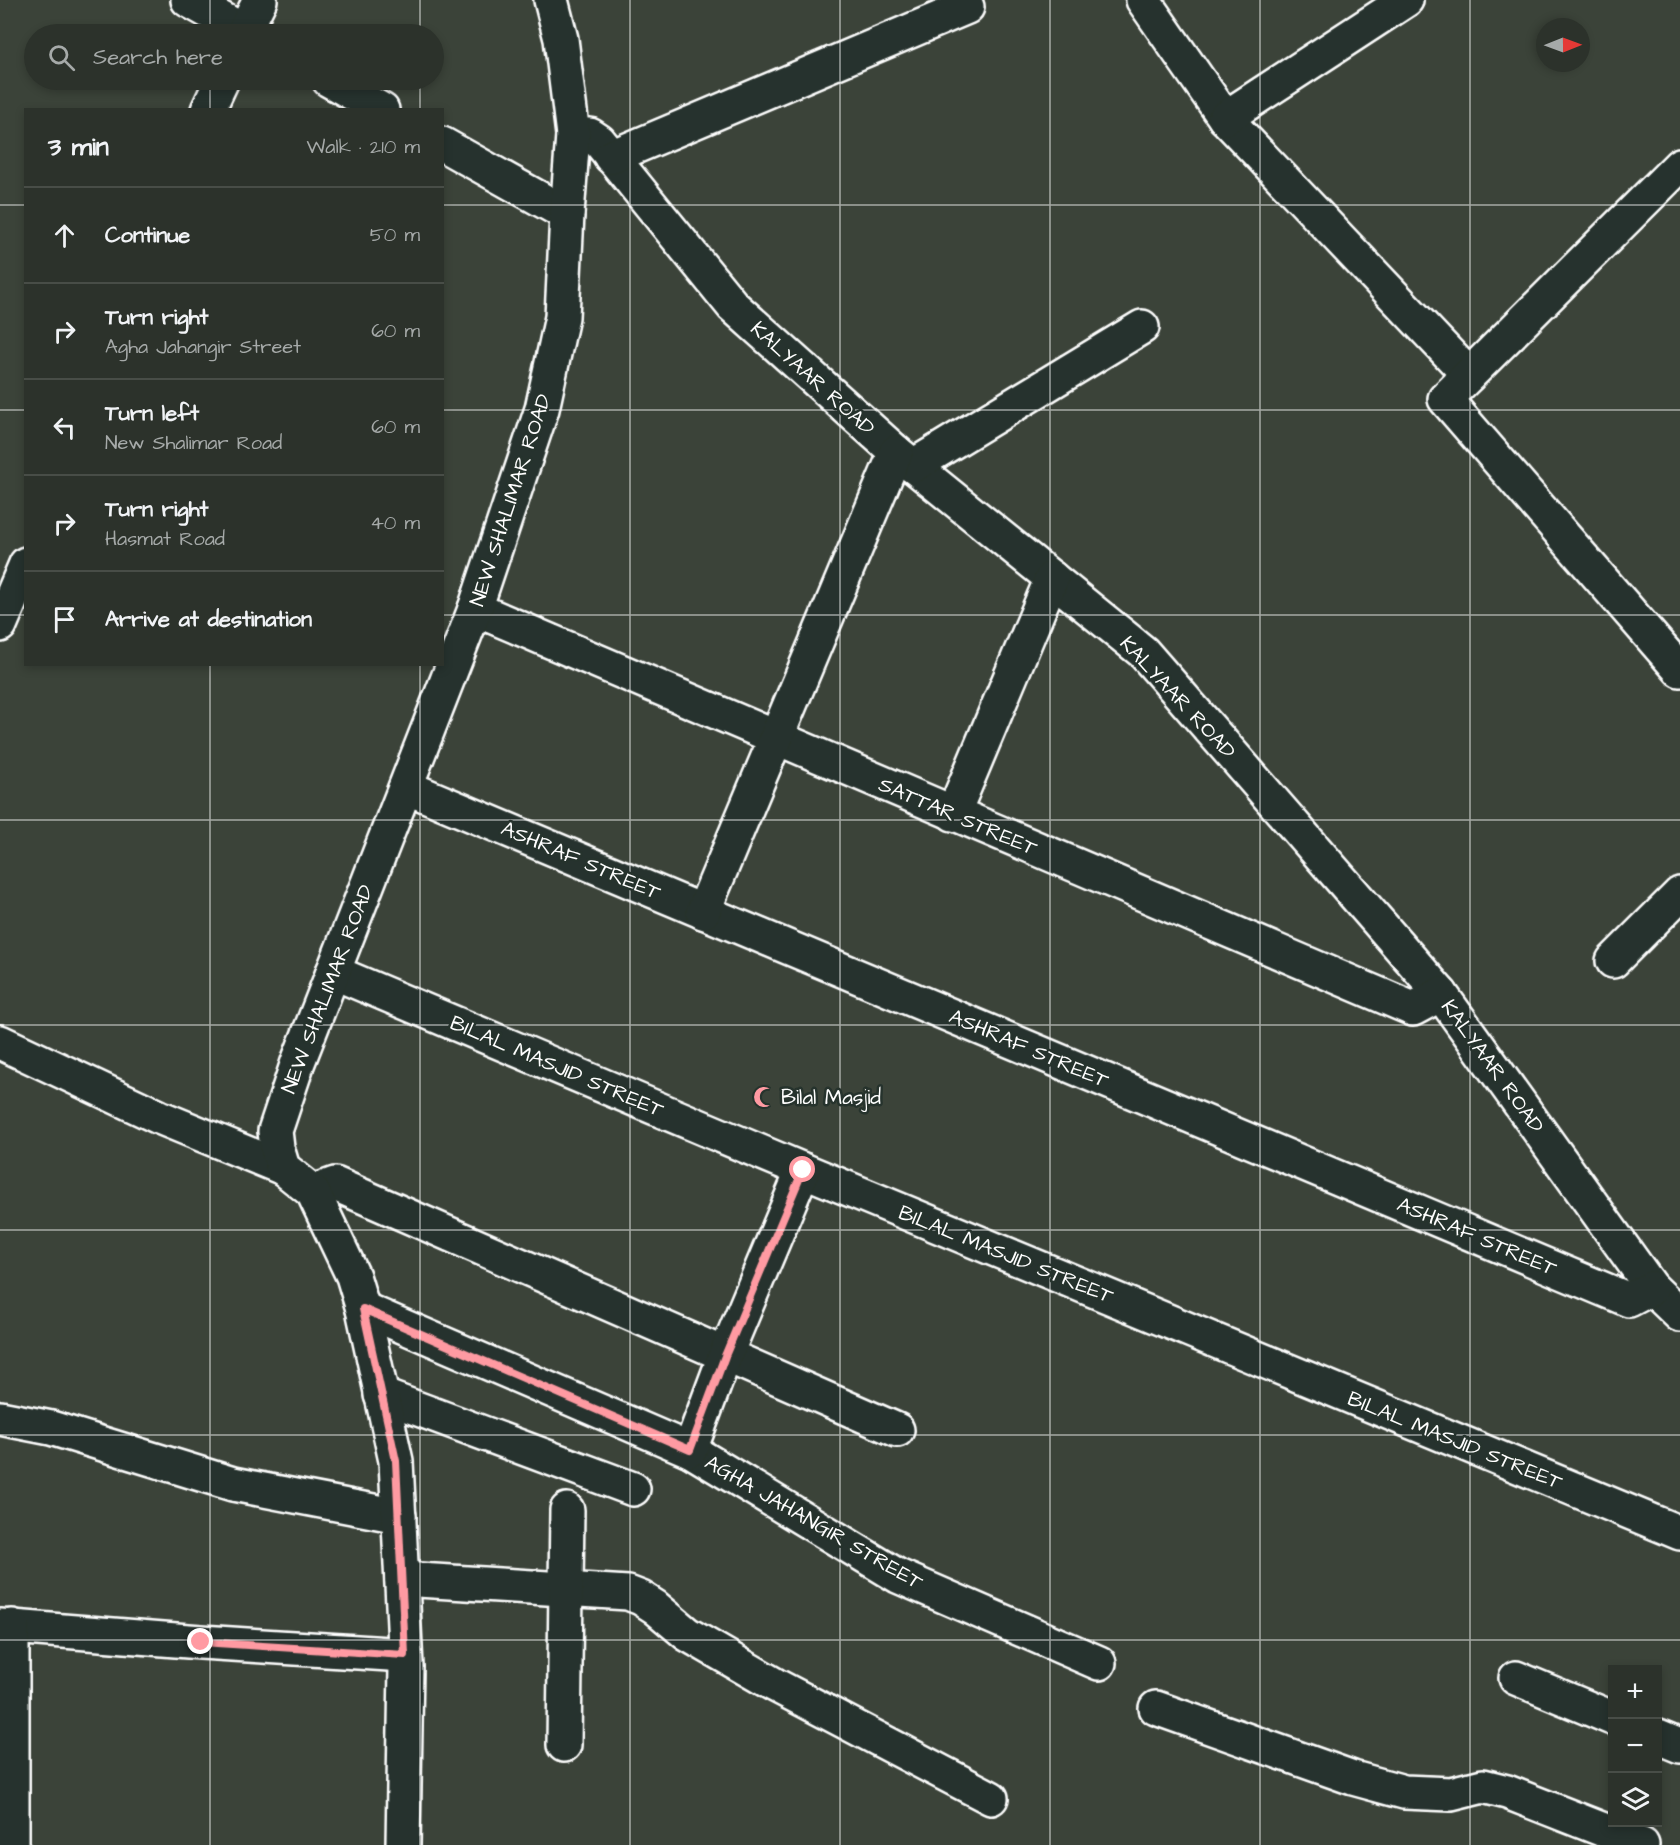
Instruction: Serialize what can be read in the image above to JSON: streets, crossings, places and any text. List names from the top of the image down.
{
  "streets": {
    "street": [
      "KALYAAR ROAD",
      "NEW SHALIMAR ROAD",
      "SATTAR STREET",
      "ASHRAF STREET",
      "BILAL MASJID STREET",
      "AGHA JAHANGIR STREET"
    ]
  },
  "crossings": [
    ["KALYAAR ROAD", "NEW SHALIMAR ROAD"],
    ["KALYAAR ROAD", "SATTAR STREET"],
    ["KALYAAR ROAD", "ASHRAF STREET"],
    ["NEW SHALIMAR ROAD", "SATTAR STREET"],
    ["NEW SHALIMAR ROAD", "ASHRAF STREET"],
    ["NEW SHALIMAR ROAD", "BILAL MASJID STREET"]
  ],
  "places": {
    "mosque": ["Bilal Masjid"]
  },
  "north": "right",
  "page": {
    "search": "Search here",
    "heading": ["3 min", "Walk · 210 m"],
    "list": [
      ["Continue", "50 m"],
      ["Turn right", "Agha Jahangir Street", "60 m"],
      ["Turn left", "New Shalimar Road", "60 m"],
      ["Turn right", "Hasmat Road", "40 m"],
      "Arrive at destination"
    ],
    "map_buttons": ["+", "−"]
  }
}
